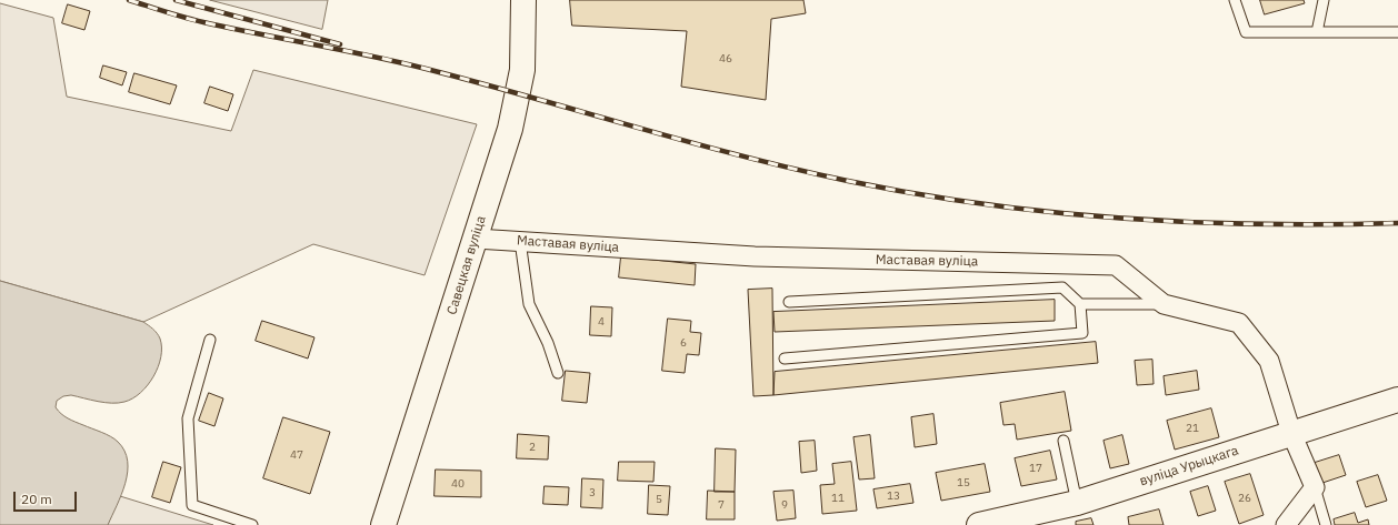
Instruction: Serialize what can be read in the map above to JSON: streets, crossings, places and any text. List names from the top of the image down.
{
  "streets": {
    "main road": ["Савецкая вуліца", "вуліца Урыцкага"],
    "street": ["Маставая вуліца"]
  },
  "crossings": [
    ["Маставая вуліца", "Савецкая вуліца"],
    ["Маставая вуліца", "вуліца Урыцкага"]
  ],
  "house_numbers": [
    "46",
    "4",
    "6",
    "21",
    "2",
    "47",
    "17",
    "15",
    "40",
    "3",
    "13",
    "11",
    "26",
    "5",
    "7",
    "9"
  ],
  "scale_bar": "20 m"
}
